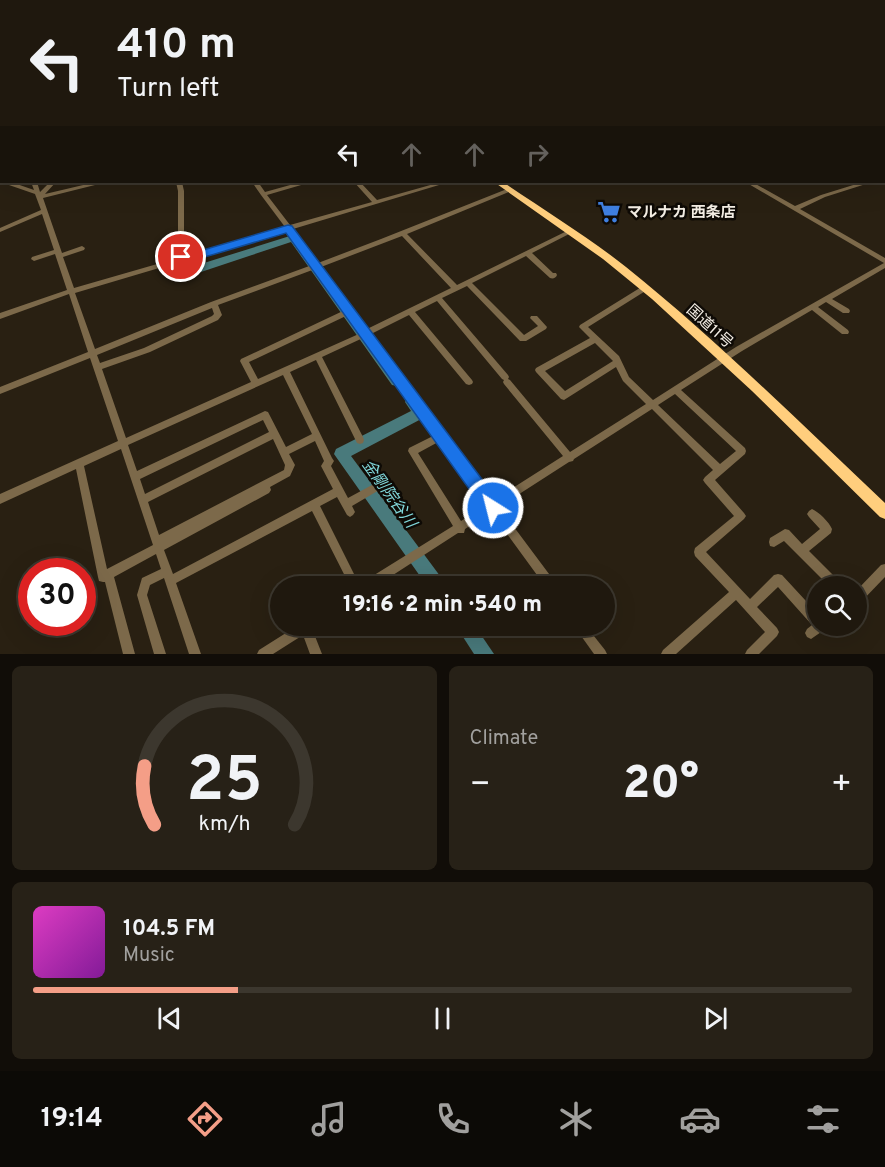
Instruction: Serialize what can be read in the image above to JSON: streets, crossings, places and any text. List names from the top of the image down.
{
  "streets": {
    "highway": ["国道11号"]
  },
  "water": ["金剛院谷川"],
  "places": {
    "supermarket": ["マルナカ 西条店"]
  },
  "page": {
    "turn": ["410 m", "Turn left"],
    "limit": "30",
    "trip": "19:16 · 2 min · 540 m",
    "tile": "Climate",
    "heat": ["−", "20°", "+"],
    "song": ["104.5 FM", "Music"],
    "tabs": "19:14",
    "gauge": ["25", "km/h"]
  }
}
